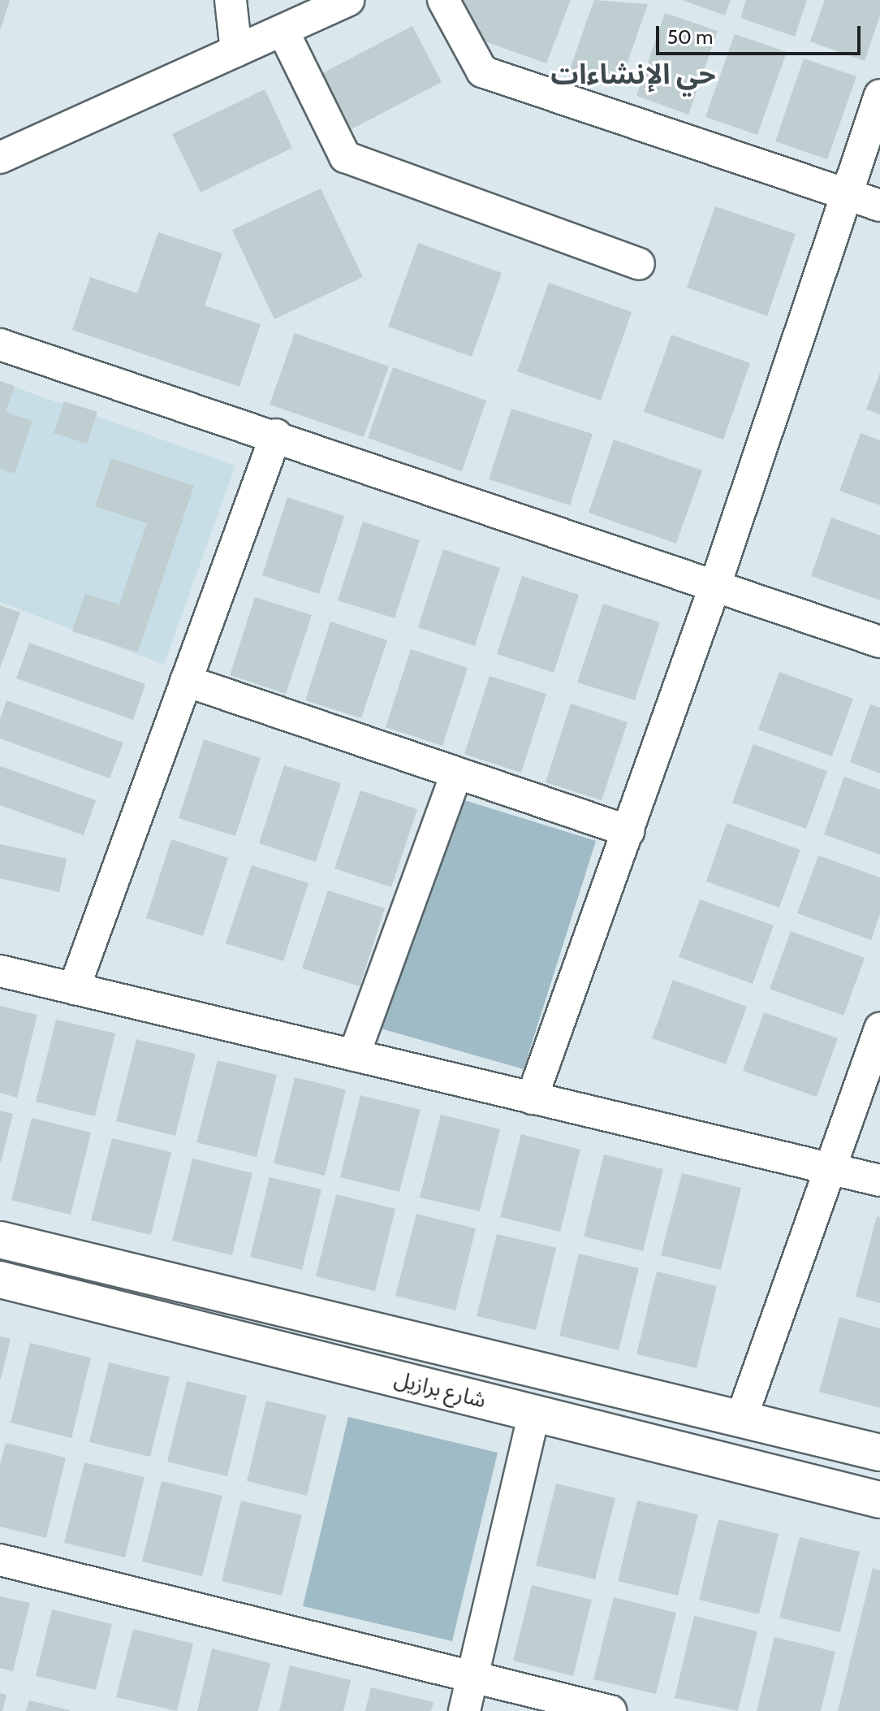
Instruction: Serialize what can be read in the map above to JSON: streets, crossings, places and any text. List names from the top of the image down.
{
  "streets": {
    "highway": ["شارع برازيل"]
  },
  "districts": ["حي الإنشاءات"],
  "scale_bar": "50 m"
}
